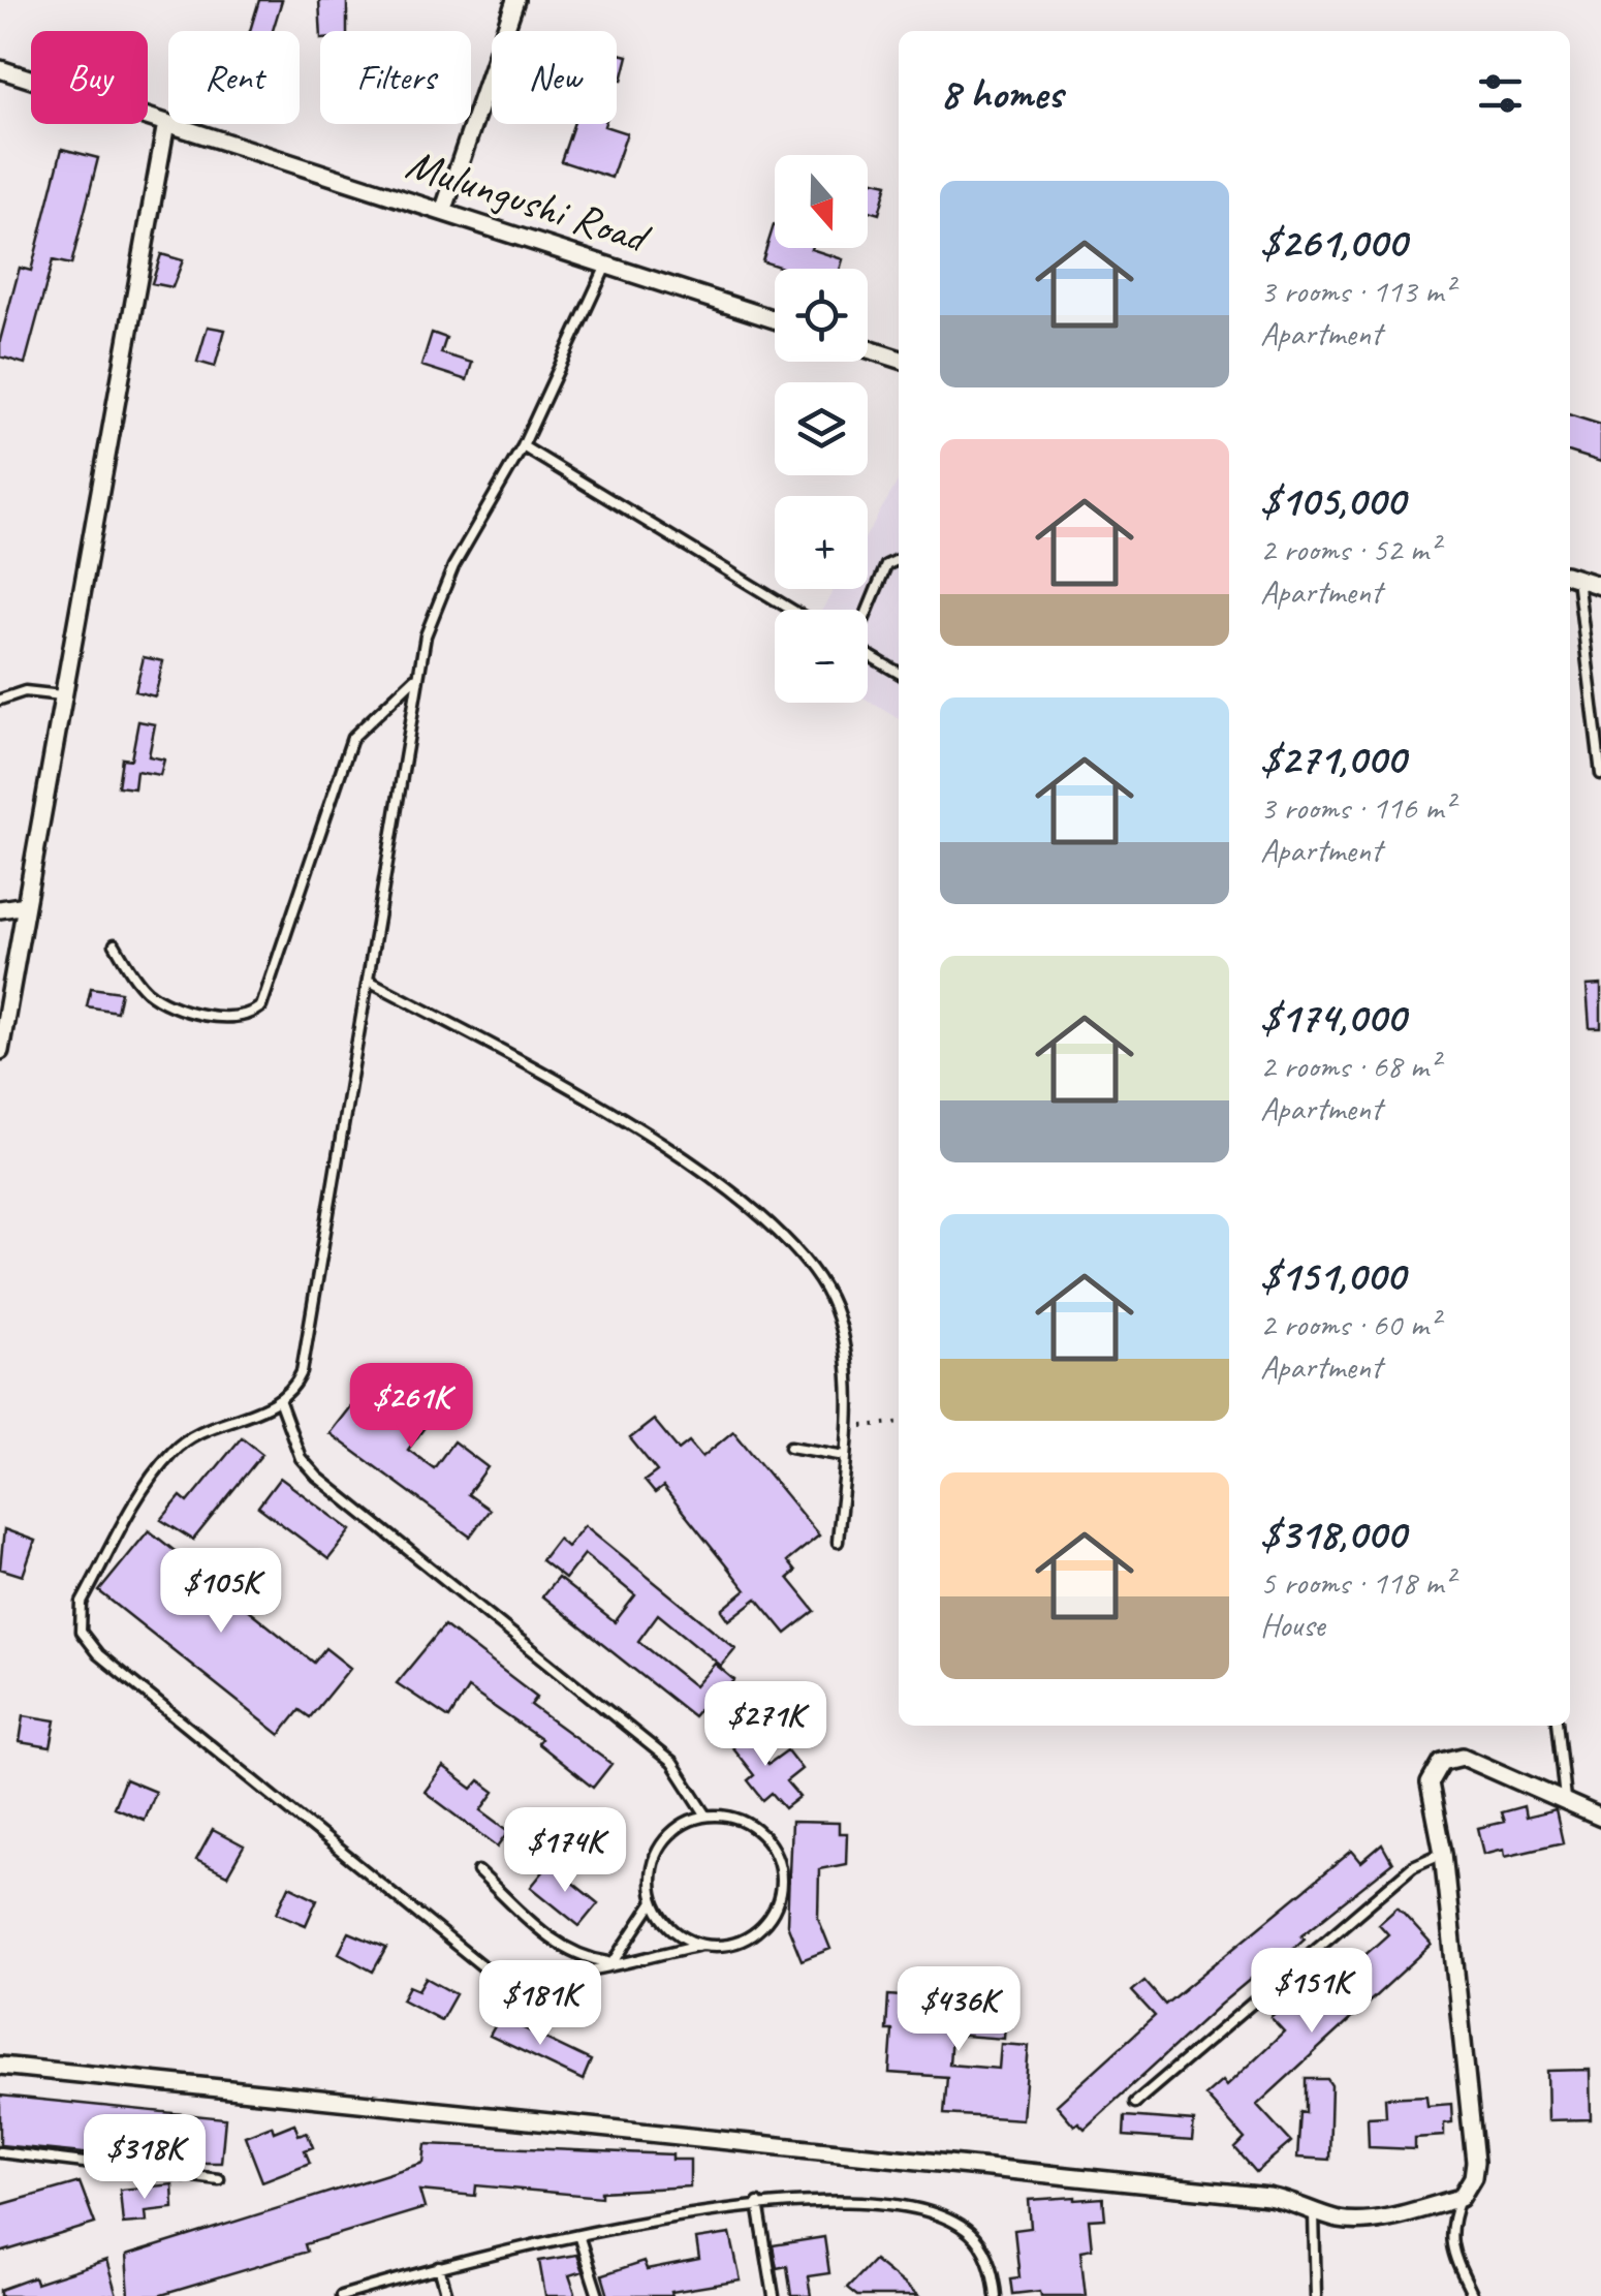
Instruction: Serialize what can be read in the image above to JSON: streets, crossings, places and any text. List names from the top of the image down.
{
  "streets": {
    "street": ["Mulungushi Road"]
  },
  "north": "bottom",
  "page": {
    "chip": [
      "Buy",
      "Rent",
      "Filters",
      "New"
    ],
    "heading": "8 homes",
    "map_buttons": ["+", "−"],
    "list": [
      {
        "name": "$261,000",
        "note": "3 rooms · 113 m² · Apartment"
      },
      {
        "name": "$105,000",
        "note": "2 rooms · 52 m² · Apartment"
      },
      {
        "name": "$271,000",
        "note": "3 rooms · 116 m² · Apartment"
      },
      {
        "name": "$174,000",
        "note": "2 rooms · 68 m² · Apartment"
      },
      {
        "name": "$151,000",
        "note": "2 rooms · 60 m² · Apartment"
      },
      {
        "name": "$318,000",
        "note": "5 rooms · 118 m² · House"
      }
    ],
    "price": [
      "$261K",
      "$105K",
      "$271K",
      "$174K",
      "$151K",
      "$181K",
      "$436K",
      "$318K"
    ]
  }
}
